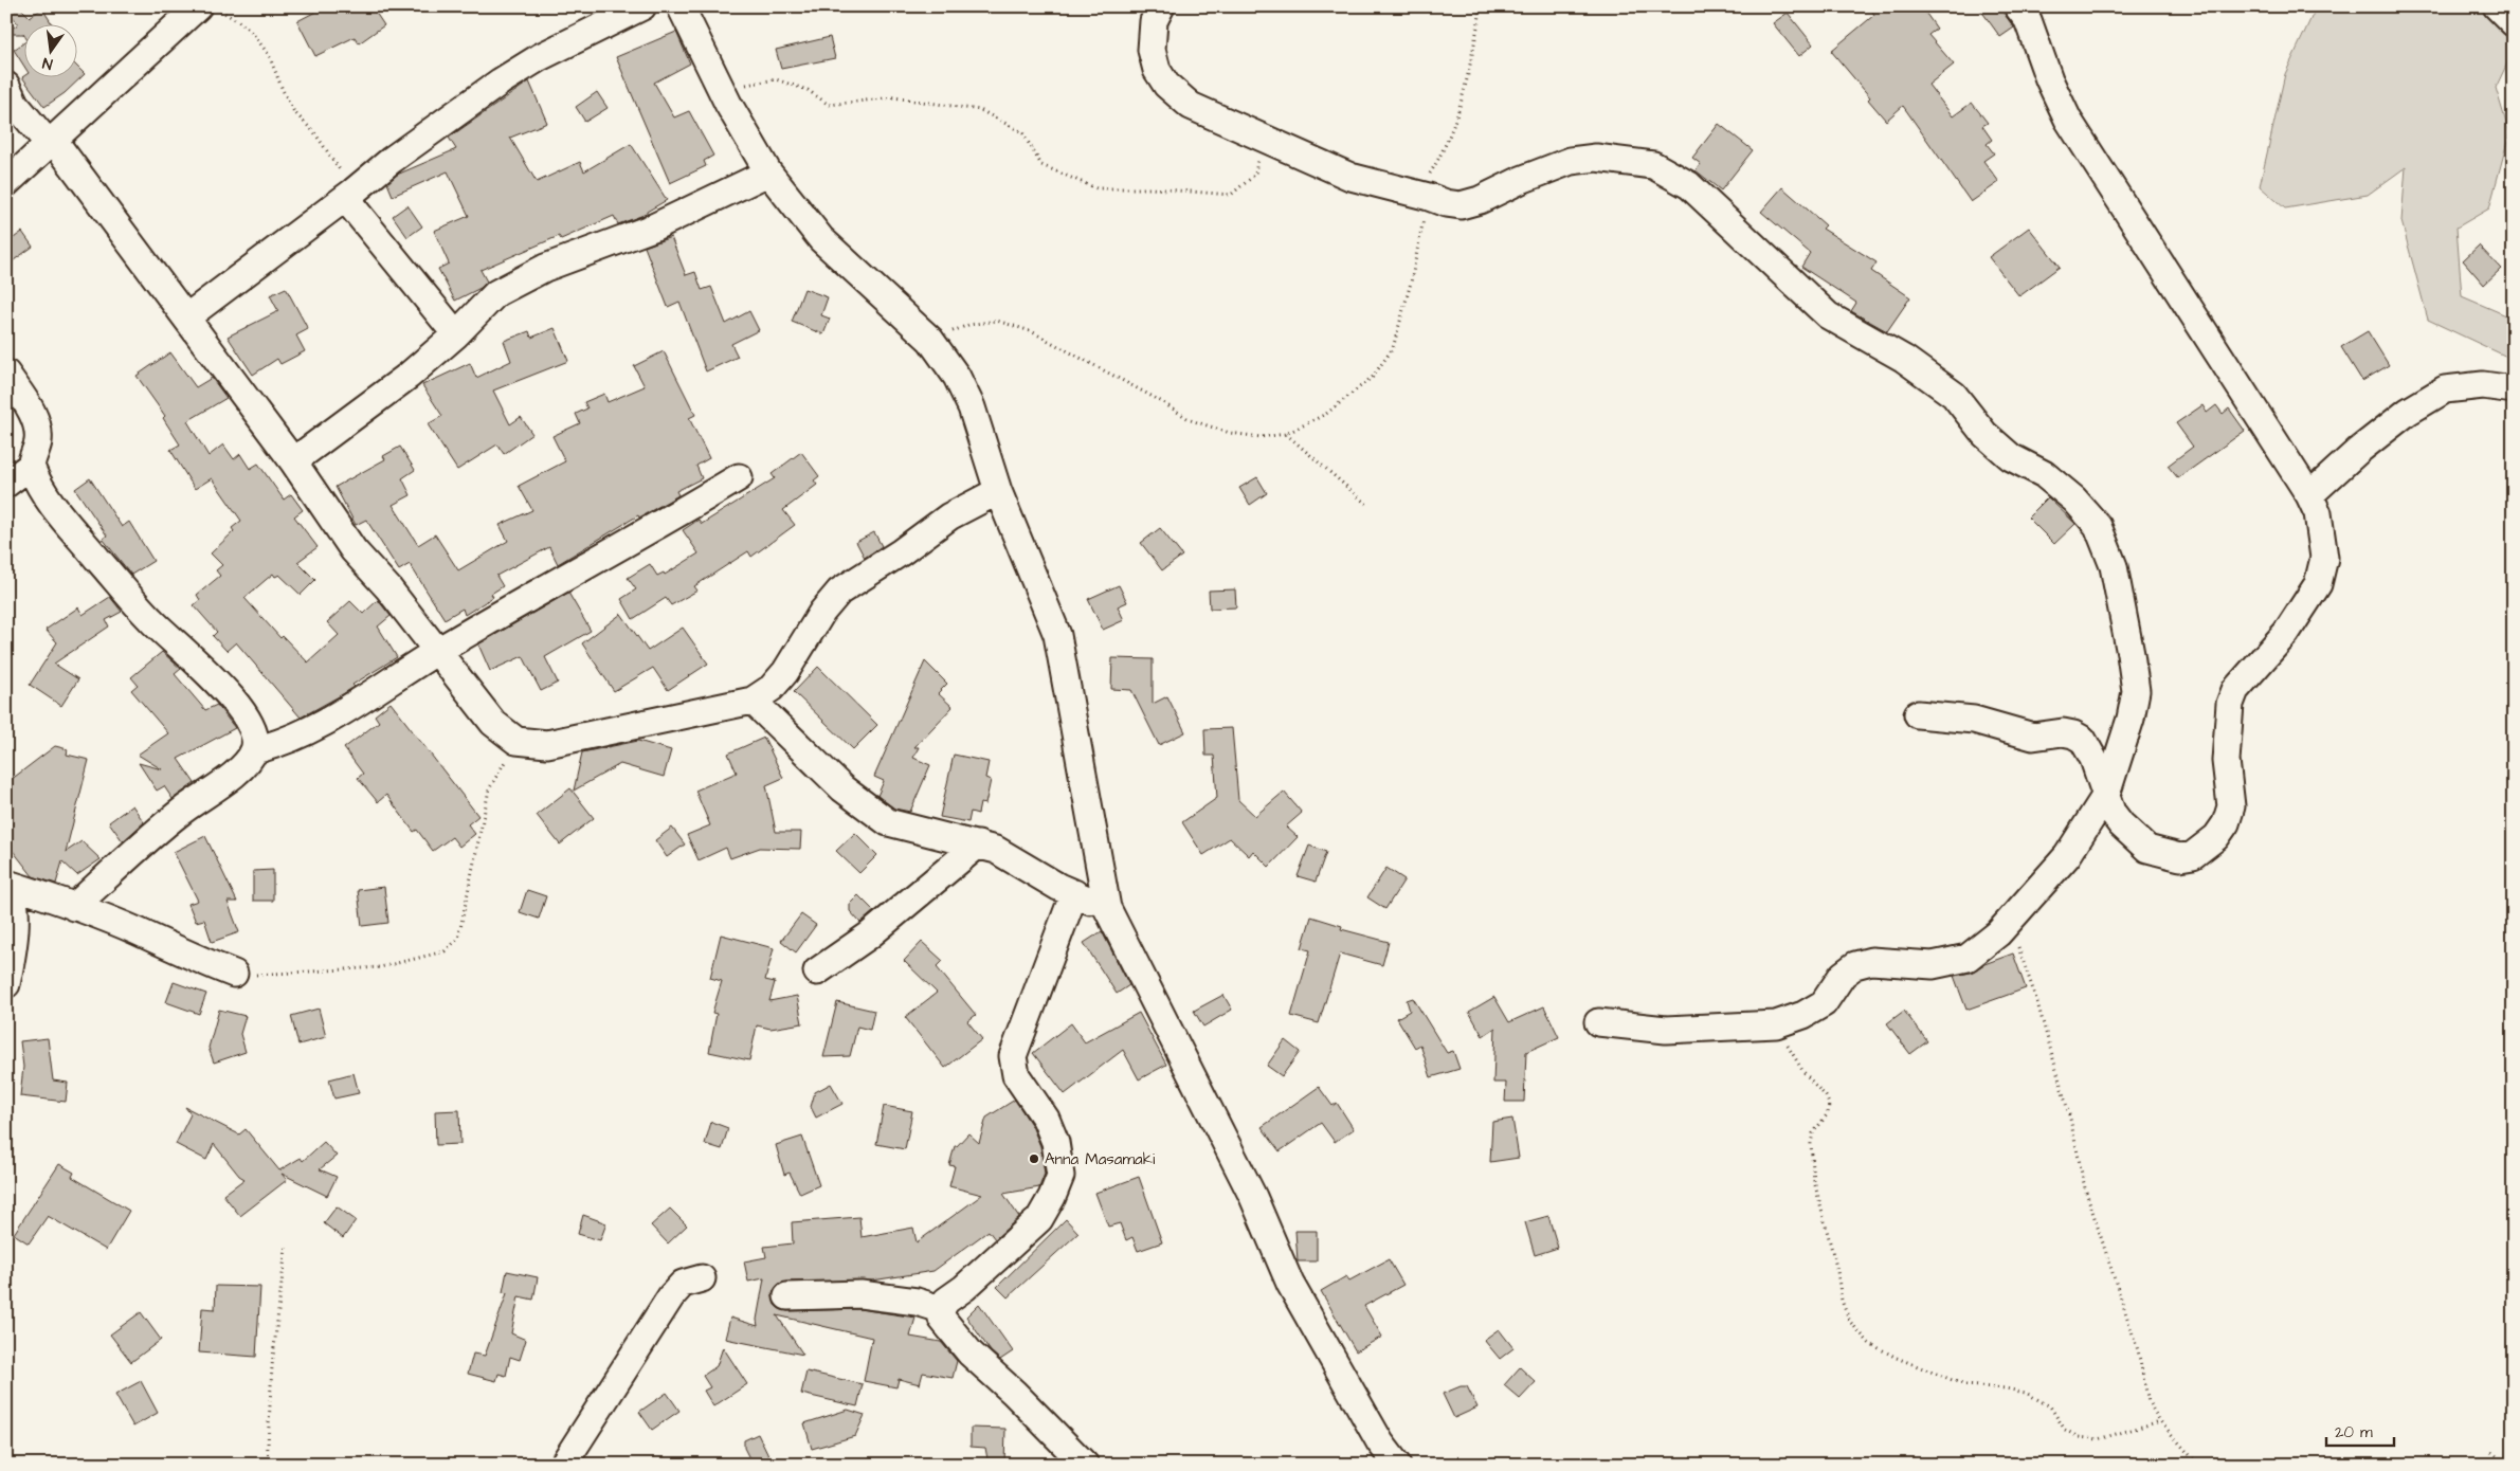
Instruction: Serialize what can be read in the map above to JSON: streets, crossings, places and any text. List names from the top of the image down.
{
  "places": ["Anna Masamaki"],
  "scale_bar": "20 m",
  "north": "bottom"
}
